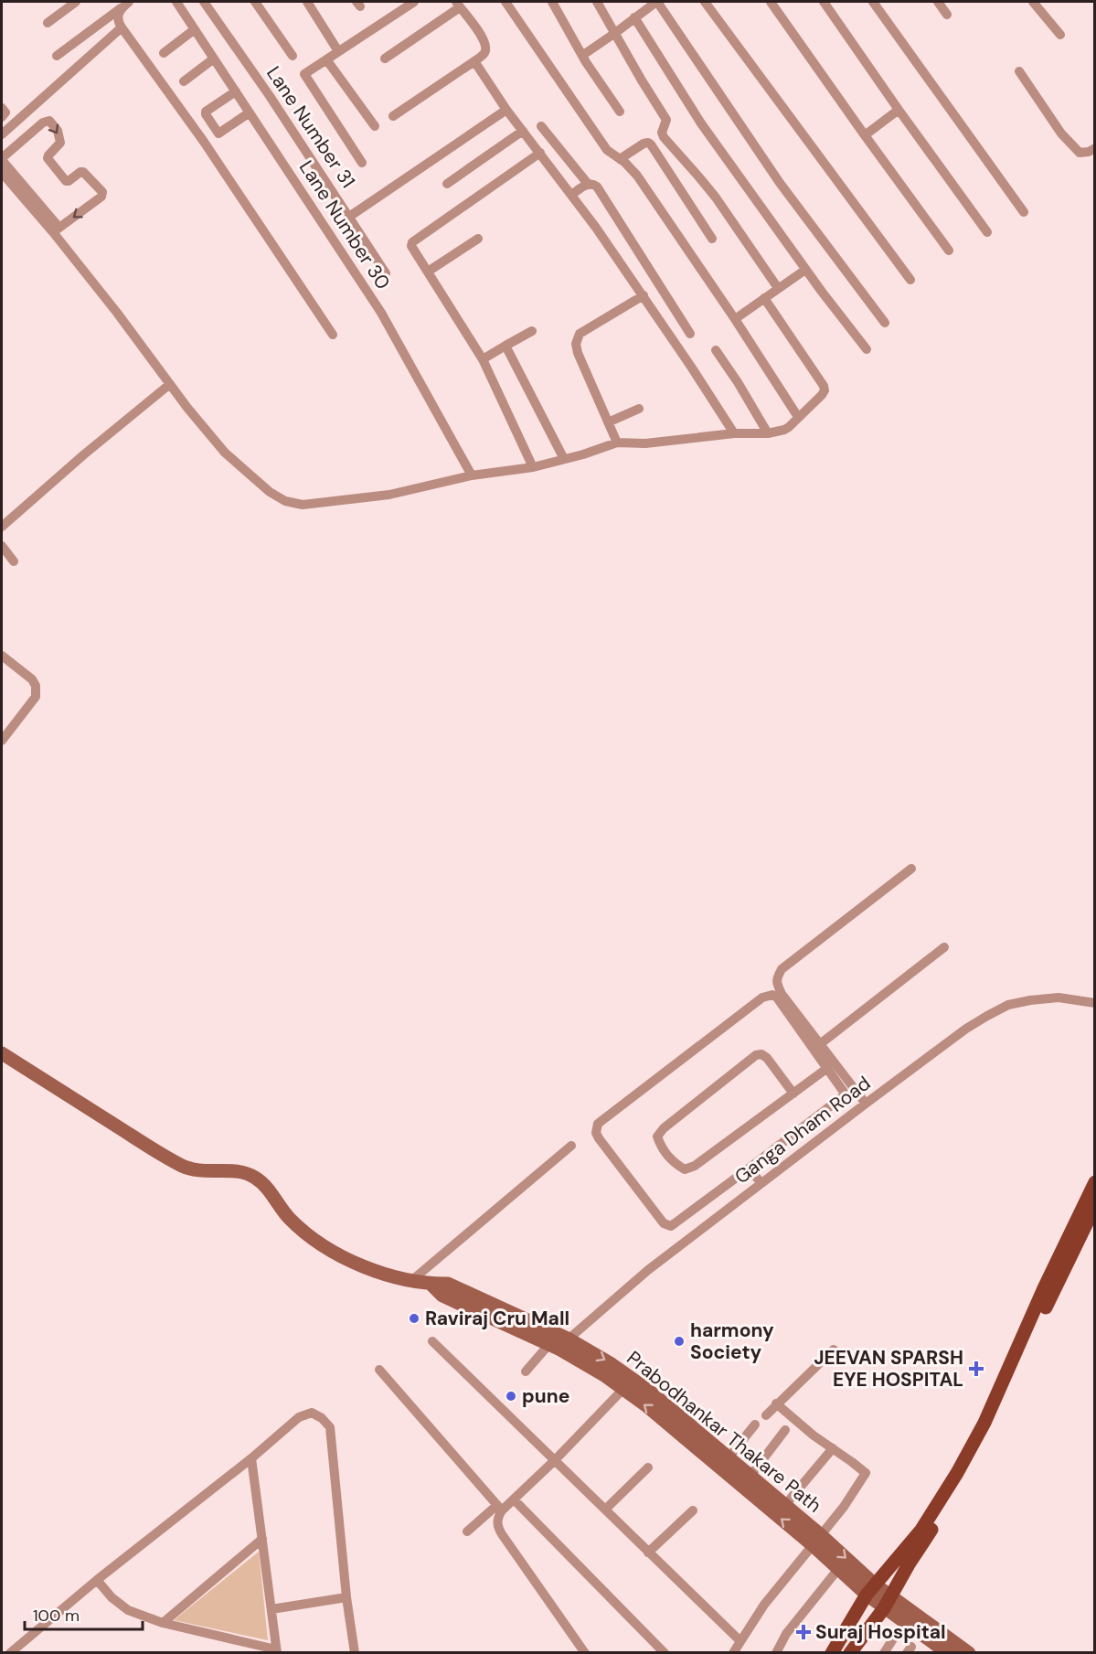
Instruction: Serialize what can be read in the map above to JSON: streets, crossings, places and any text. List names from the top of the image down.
{
  "streets": {
    "main road": ["Prabodhankar Thakare Path"],
    "street": ["Lane Number 31", "Lane Number 30", "Ganga Dham Road"]
  },
  "crossings": [
    ["Ganga Dham Road", "Prabodhankar Thakare Path"]
  ],
  "places": {
    "other": ["Raviraj Cru Mall", "harmony Society", "pune"],
    "health": ["JEEVAN SPARSH EYE HOSPITAL", "Suraj Hospital"]
  },
  "scale_bar": "100 m"
}
